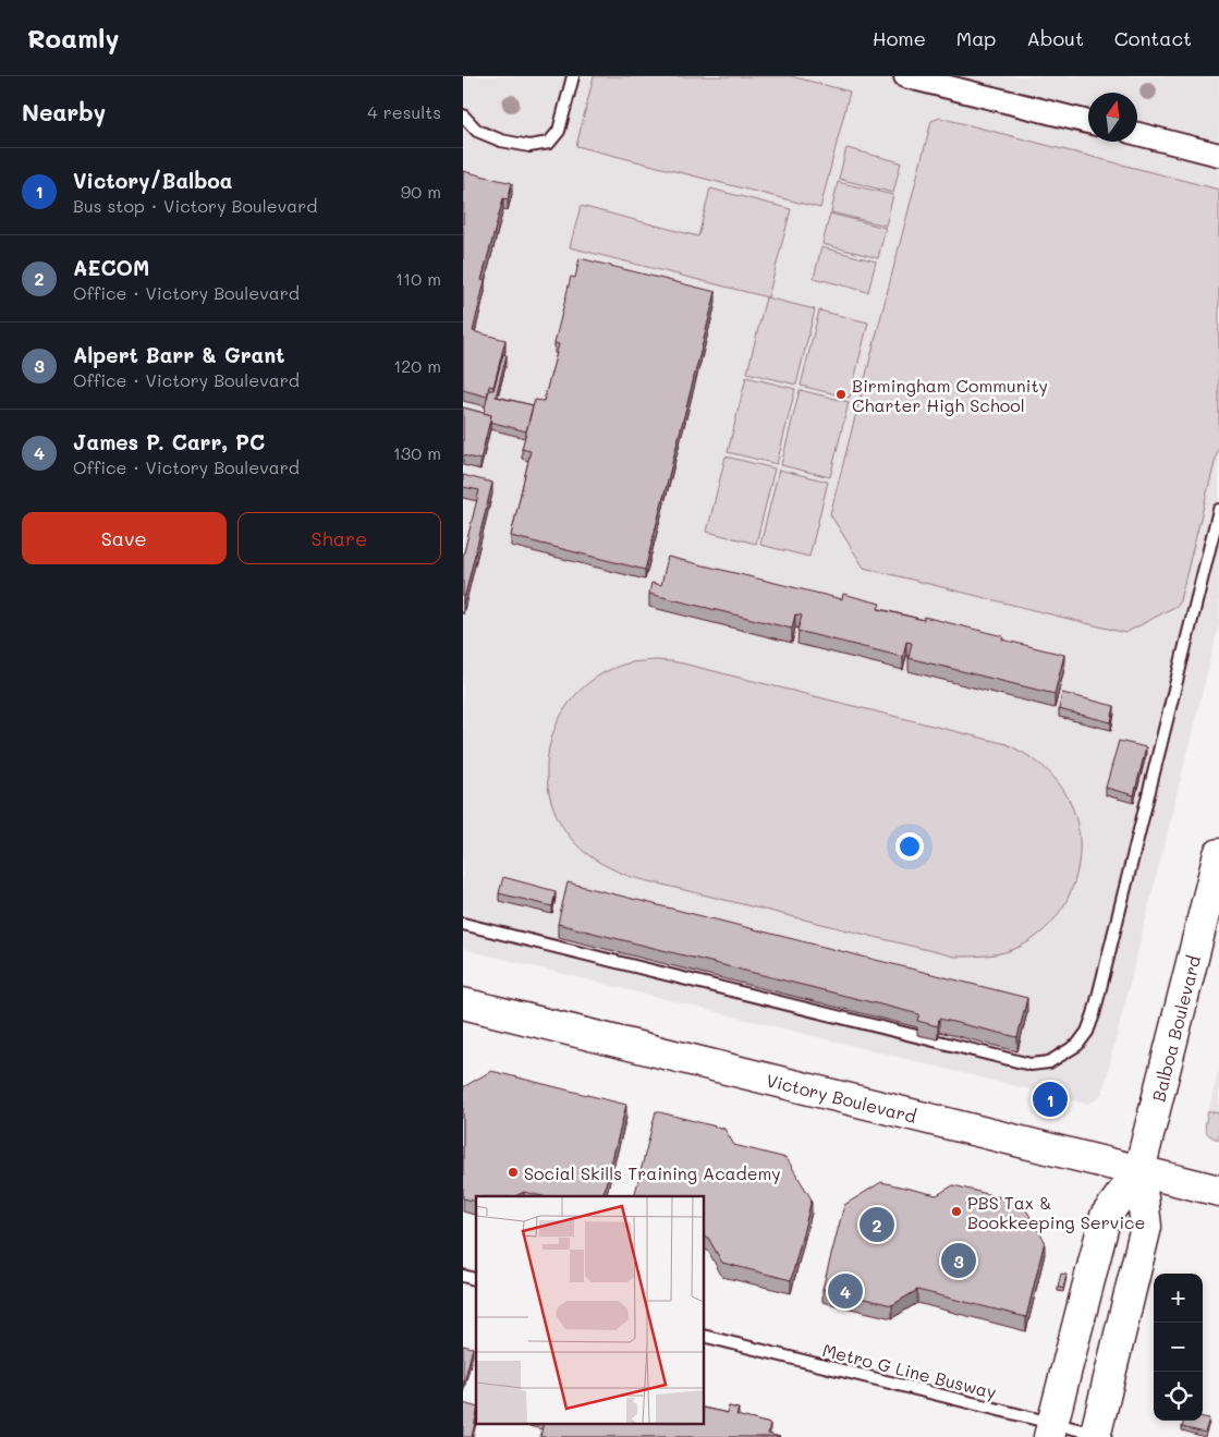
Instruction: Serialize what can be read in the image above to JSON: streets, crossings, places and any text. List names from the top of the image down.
{
  "streets": {
    "main road": ["Balboa Boulevard", "Victory Boulevard"],
    "lane": ["Metro G Line Busway"]
  },
  "crossings": [
    ["Balboa Boulevard", "Victory Boulevard"],
    ["Balboa Boulevard", "Metro G Line Busway"]
  ],
  "places": ["Birmingham Community Charter High School", "Social Skills Training Academy", "PBS Tax & Bookkeeping Service"],
  "north": "top",
  "page": {
    "header": "Roamly",
    "nav": [
      "Home",
      "Map",
      "About",
      "Contact"
    ],
    "heading": ["Nearby", "4 results"],
    "list": [
      {
        "mark": "1",
        "name": "Victory/Balboa",
        "note": "Bus stop · Victory Boulevard",
        "value": "90 m"
      },
      {
        "mark": "2",
        "name": "AECOM",
        "note": "Office · Victory Boulevard",
        "value": "110 m"
      },
      {
        "mark": "3",
        "name": "Alpert Barr & Grant",
        "note": "Office · Victory Boulevard",
        "value": "120 m"
      },
      {
        "mark": "4",
        "name": "James P. Carr, PC",
        "note": "Office · Victory Boulevard",
        "value": "130 m"
      }
    ],
    "buttons": ["Save", "Share"],
    "pins": [
      "1",
      "2",
      "3",
      "4"
    ],
    "map_buttons": ["+", "−"]
  }
}
